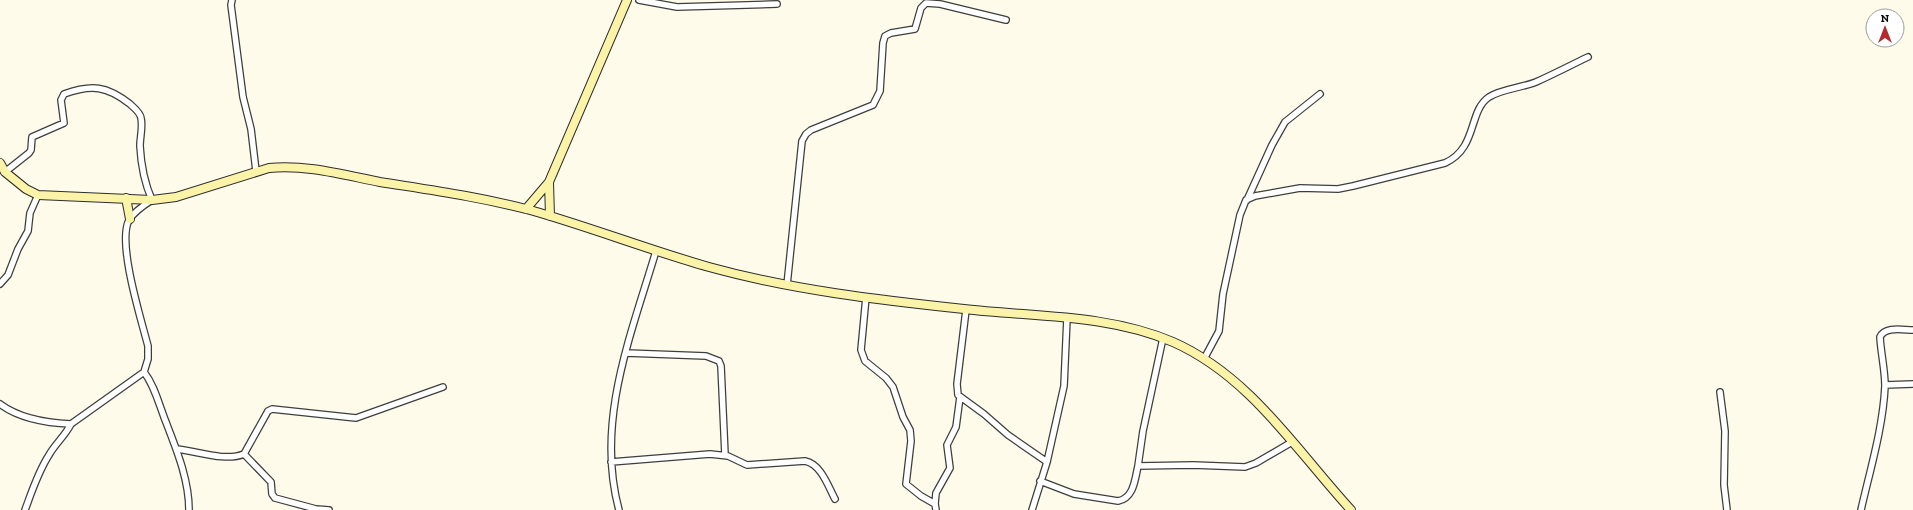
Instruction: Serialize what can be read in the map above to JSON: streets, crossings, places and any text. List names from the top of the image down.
{
  "north": "top"
}
